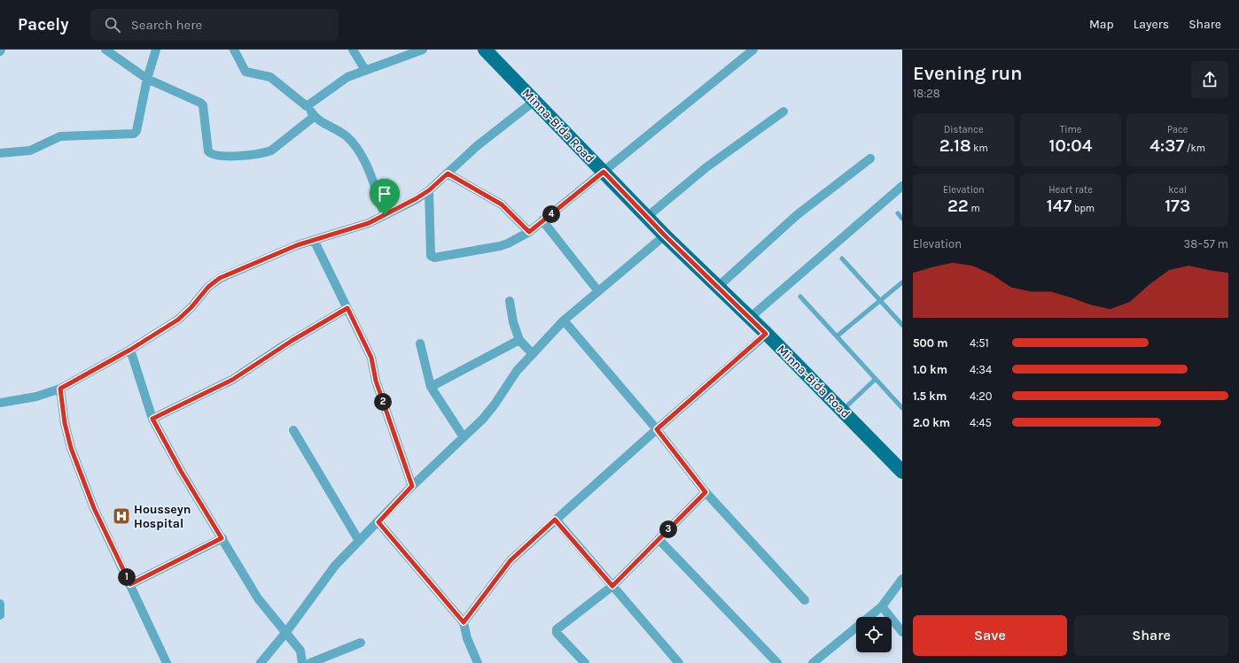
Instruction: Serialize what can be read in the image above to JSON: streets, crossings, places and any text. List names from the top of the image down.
{
  "streets": {
    "main road": ["Minna-Bida Road"]
  },
  "places": {
    "hospital": ["Housseyn Hospital"]
  },
  "page": {
    "header": "Pacely",
    "search": "Search here",
    "nav": ["Map", "Layers", "Share"],
    "heading": ["Evening run", "18:28"],
    "stats": [
      ["Distance", "2.18 km"],
      ["Time", "10:04"],
      ["Pace", "4:37 /km"],
      ["Elevation", "22 m"],
      ["Heart rate", "147 bpm"],
      ["kcal", "173"]
    ],
    "pins": [
      "4",
      "2",
      "3",
      "1"
    ],
    "chart": ["Elevation", "38–57 m"],
    "list": [
      {
        "name": "500 m",
        "note": "4:51"
      },
      {
        "name": "1.0 km",
        "note": "4:34"
      },
      {
        "name": "1.5 km",
        "note": "4:20"
      },
      {
        "name": "2.0 km",
        "note": "4:45"
      }
    ],
    "buttons": ["Save", "Share"]
  }
}
